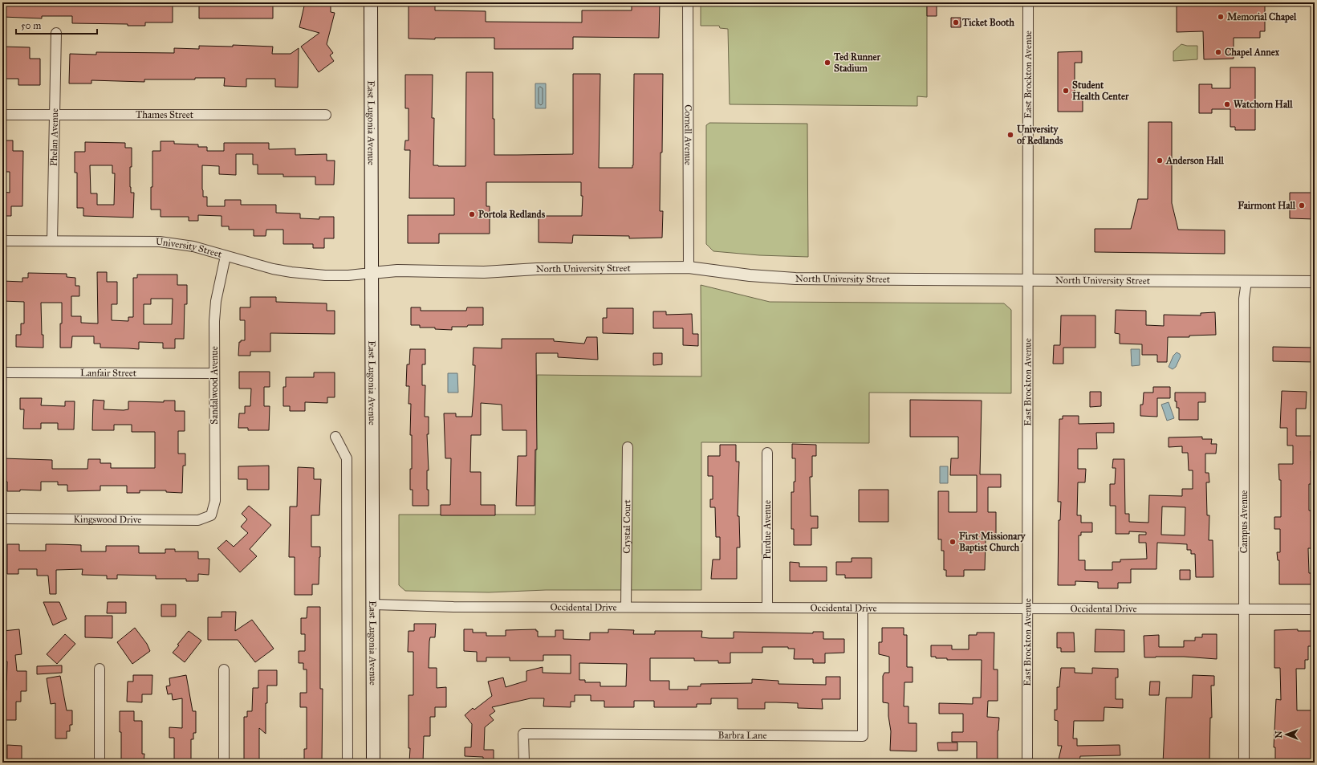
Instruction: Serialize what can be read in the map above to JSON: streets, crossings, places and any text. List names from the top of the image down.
{
  "streets": {
    "main road": ["East Lugonia Avenue"],
    "street": [
      "East Brockton Avenue",
      "Thames Street",
      "Cornell Avenue",
      "Phelan Avenue",
      "University Street",
      "North University Street",
      "Lanfair Street",
      "Sandalwood Avenue",
      "Kingswood Drive",
      "Campus Avenue",
      "Crystal Court",
      "Purdue Avenue",
      "Occidental Drive",
      "Barbra Lane"
    ]
  },
  "crossings": [
    ["East Brockton Avenue", "North University Street"],
    ["East Brockton Avenue", "Occidental Drive"],
    ["Thames Street", "Phelan Avenue"],
    ["East Lugonia Avenue", "University Street"],
    ["East Lugonia Avenue", "North University Street"],
    ["East Lugonia Avenue", "Occidental Drive"],
    ["Cornell Avenue", "North University Street"],
    ["Phelan Avenue", "University Street"],
    ["University Street", "North University Street"],
    ["University Street", "Sandalwood Avenue"],
    ["North University Street", "Campus Avenue"],
    ["Lanfair Street", "Sandalwood Avenue"],
    ["Sandalwood Avenue", "Kingswood Drive"],
    ["Campus Avenue", "Occidental Drive"],
    ["Crystal Court", "Occidental Drive"],
    ["Purdue Avenue", "Occidental Drive"],
    ["Occidental Drive", "Barbra Lane"]
  ],
  "places": [
    "Memorial Chapel",
    "Ticket Booth",
    "Chapel Annex",
    "Ted Runner Stadium",
    "Student Health Center",
    "Watchorn Hall",
    "University of Redlands",
    "Anderson Hall",
    "Fairmont Hall",
    "Portola Redlands",
    "First Missionary Baptist Church"
  ],
  "scale_bar": "50 m",
  "north": "left"
}
